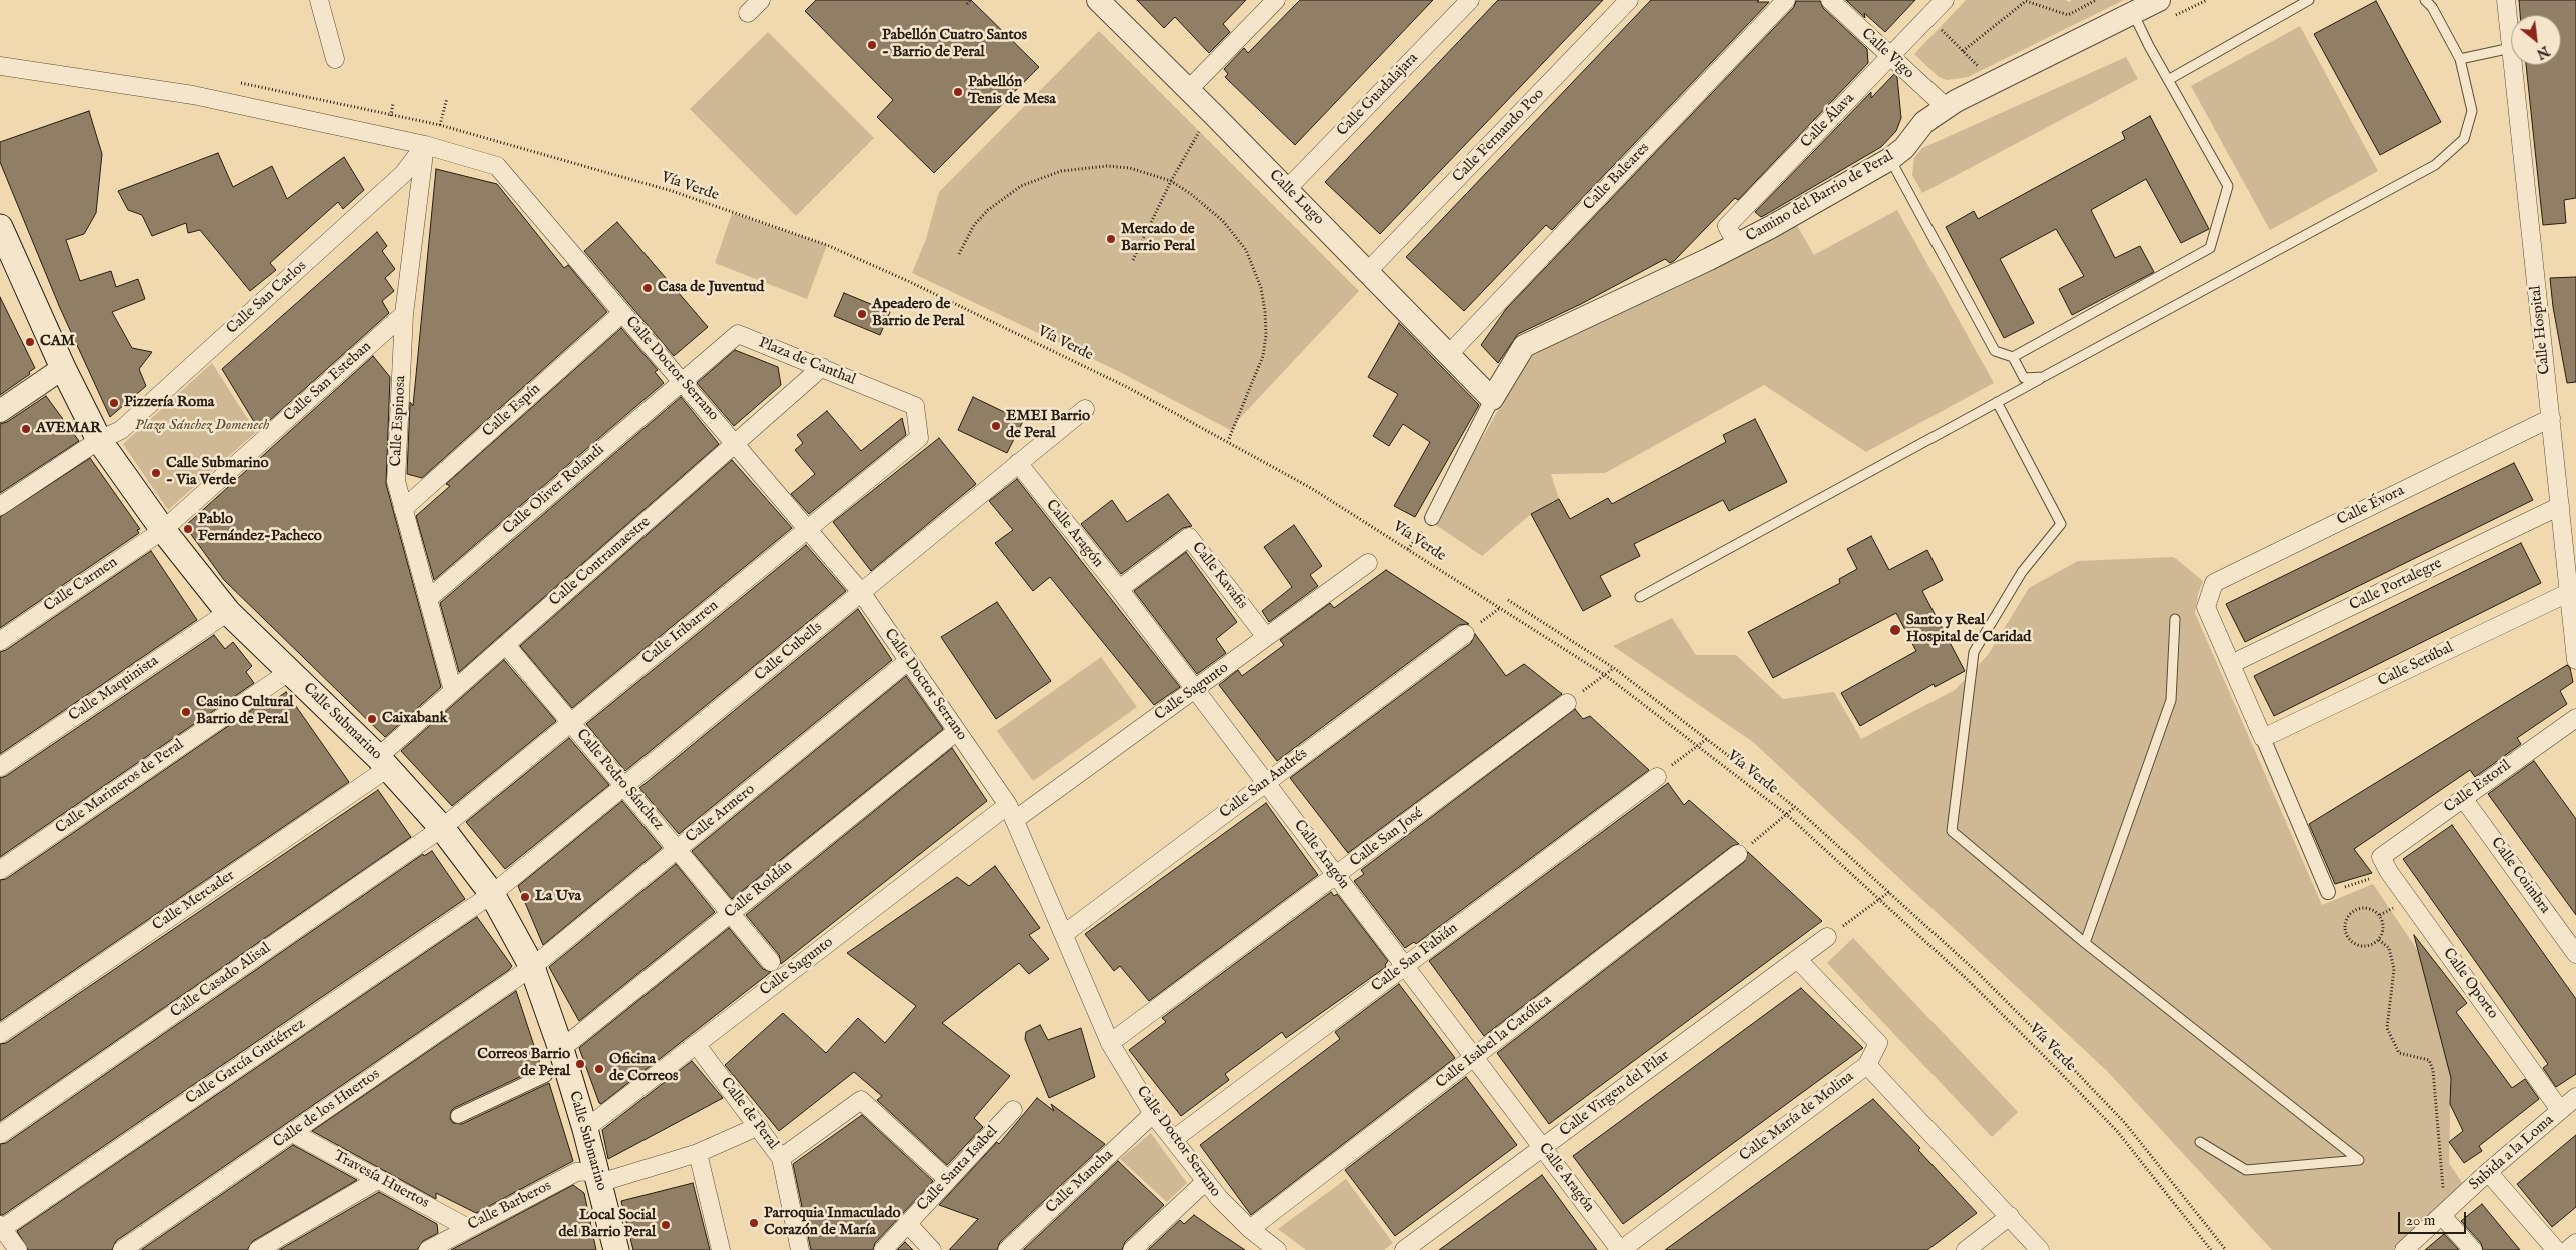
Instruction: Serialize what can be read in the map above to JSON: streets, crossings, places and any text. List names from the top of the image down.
{
  "streets": {
    "main road": ["Calle Submarino"],
    "street": [
      "Calle Vigo",
      "Calle Guadalajara",
      "Calle Álava",
      "Calle Fernando Poo",
      "Calle Baleares",
      "Camino del Barrio de Peral",
      "Calle Lugo",
      "Calle San Carlos",
      "Calle Hospital",
      "Plaza de Canthal",
      "Calle Doctor Serrano",
      "Calle San Esteban",
      "Calle Espín",
      "Calle Espinosa",
      "Calle Oliver Rolandi",
      "Calle Évora",
      "Calle Aragón",
      "Calle Contramaestre",
      "Calle Kavafis",
      "Calle Carmen",
      "Calle Portalegre",
      "Calle Iribarren",
      "Calle Cubells",
      "Calle Setúbal",
      "Calle Maquinista",
      "Calle Sagunto",
      "Calle Pedro Sánchez",
      "Calle San Andrés",
      "Calle Marineros de Peral",
      "Calle Estoril",
      "Calle Armero",
      "Calle San José",
      "Calle Coimbra",
      "Calle Roldán",
      "Calle Mercader",
      "Calle San Fabián",
      "Calle Casado Alisal",
      "Calle Oporto",
      "Calle Isabel la Católica",
      "Calle García Gutiérrez",
      "Calle Virgen del Pilar",
      "Calle de los Huertos",
      "Calle de Peral",
      "Calle María de Molina",
      "Subida a la Loma",
      "Calle Santa Isabel",
      "Travesía Huertos",
      "Calle Mancha",
      "Calle Barberos"
    ],
    "path": ["Vía Verde"]
  },
  "crossings": [
    ["Calle Vigo", "Calle Álava"],
    ["Calle Vigo", "Camino del Barrio de Peral"],
    ["Calle Guadalajara", "Calle Lugo"],
    ["Calle Álava", "Camino del Barrio de Peral"],
    ["Calle Fernando Poo", "Calle Lugo"],
    ["Calle Baleares", "Calle Lugo"],
    ["Camino del Barrio de Peral", "Calle Lugo"],
    ["Calle San Carlos", "Calle Doctor Serrano"],
    ["Calle San Carlos", "Calle Espinosa"],
    ["Calle San Carlos", "Calle Submarino"],
    ["Calle Hospital", "Calle Évora"],
    ["Calle Hospital", "Calle Portalegre"],
    ["Calle Hospital", "Calle Setúbal"],
    ["Plaza de Canthal", "Calle Doctor Serrano"],
    ["Plaza de Canthal", "Calle Oliver Rolandi"],
    ["Plaza de Canthal", "Calle Contramaestre"],
    ["Plaza de Canthal", "Calle Iribarren"],
    ["Calle Doctor Serrano", "Calle Espín"],
    ["Calle Doctor Serrano", "Calle Espinosa"],
    ["Calle Doctor Serrano", "Calle Oliver Rolandi"],
    ["Calle Doctor Serrano", "Calle Contramaestre"],
    ["Calle Doctor Serrano", "Calle Iribarren"],
    ["Calle Doctor Serrano", "Calle Cubells"],
    ["Calle Doctor Serrano", "Calle Sagunto"],
    ["Calle Doctor Serrano", "Calle San Andrés"],
    ["Calle Doctor Serrano", "Calle Armero"],
    ["Calle Doctor Serrano", "Calle San José"],
    ["Calle Doctor Serrano", "Calle Roldán"],
    ["Calle Doctor Serrano", "Calle San Fabián"],
    ["Calle Doctor Serrano", "Calle Isabel la Católica"],
    ["Calle Doctor Serrano", "Calle Mancha"],
    ["Calle San Esteban", "Calle Espinosa"],
    ["Calle San Esteban", "Calle Carmen"],
    ["Calle San Esteban", "Calle Submarino"],
    ["Calle Espín", "Calle Espinosa"],
    ["Calle Espinosa", "Calle Oliver Rolandi"],
    ["Calle Espinosa", "Calle Contramaestre"],
    ["Calle Évora", "Calle Portalegre"],
    ["Calle Aragón", "Calle Kavafis"],
    ["Calle Aragón", "Calle Cubells"],
    ["Calle Aragón", "Calle Sagunto"],
    ["Calle Aragón", "Calle San Andrés"],
    ["Calle Aragón", "Calle San José"],
    ["Calle Aragón", "Calle San Fabián"],
    ["Calle Aragón", "Calle Isabel la Católica"],
    ["Calle Aragón", "Calle Virgen del Pilar"],
    ["Calle Aragón", "Calle María de Molina"],
    ["Calle Contramaestre", "Calle Submarino"],
    ["Calle Contramaestre", "Calle Pedro Sánchez"],
    ["Calle Contramaestre", "Calle Mercader"],
    ["Calle Kavafis", "Calle Sagunto"],
    ["Calle Carmen", "Calle Submarino"],
    ["Calle Iribarren", "Calle Submarino"],
    ["Calle Iribarren", "Calle Pedro Sánchez"],
    ["Calle Iribarren", "Calle Casado Alisal"],
    ["Calle Cubells", "Calle Submarino"],
    ["Calle Cubells", "Calle Pedro Sánchez"],
    ["Calle Cubells", "Calle García Gutiérrez"],
    ["Calle Maquinista", "Calle Submarino"],
    ["Calle Sagunto", "Calle Submarino"],
    ["Calle Sagunto", "Calle de Peral"],
    ["Calle Submarino", "Calle Marineros de Peral"],
    ["Calle Submarino", "Calle Armero"],
    ["Calle Submarino", "Calle Roldán"],
    ["Calle Submarino", "Calle Mercader"],
    ["Calle Submarino", "Calle Casado Alisal"],
    ["Calle Submarino", "Calle García Gutiérrez"],
    ["Calle Submarino", "Calle de los Huertos"],
    ["Calle Submarino", "Calle Barberos"],
    ["Calle Pedro Sánchez", "Calle Armero"],
    ["Calle Pedro Sánchez", "Calle Roldán"],
    ["Calle Estoril", "Calle Coimbra"],
    ["Calle Estoril", "Calle Oporto"],
    ["Calle Armero", "Calle de los Huertos"],
    ["Calle Oporto", "Subida a la Loma"],
    ["Calle de los Huertos", "Travesía Huertos"],
    ["Calle de Peral", "Calle Barberos"],
    ["Travesía Huertos", "Calle Barberos"]
  ],
  "parks": ["Plaza Sánchez Domenech"],
  "places": [
    "Pabellón Cuatro Santos - Barrio de Peral",
    "Pabellón Tenis de Mesa",
    "Mercado de Barrio Peral",
    "Casa de Juventud",
    "Apeadero de Barrio de Peral",
    "CAM",
    "Pizzería Roma",
    "EMEI Barrio de Peral",
    "AVEMAR",
    "Calle Submarino - Via Verde",
    "Pablo Fernández-Pacheco",
    "Santo y Real Hospital de Caridad",
    "Casino Cultural Barrio de Peral",
    "Caixabank",
    "La Uva",
    "Correos Barrio de Peral",
    "Oficina de Correos",
    "Parroquia Inmaculado Corazón de María",
    "Local Social del Barrio Peral"
  ],
  "scale_bar": "20 m",
  "north": "bottom right"
}
